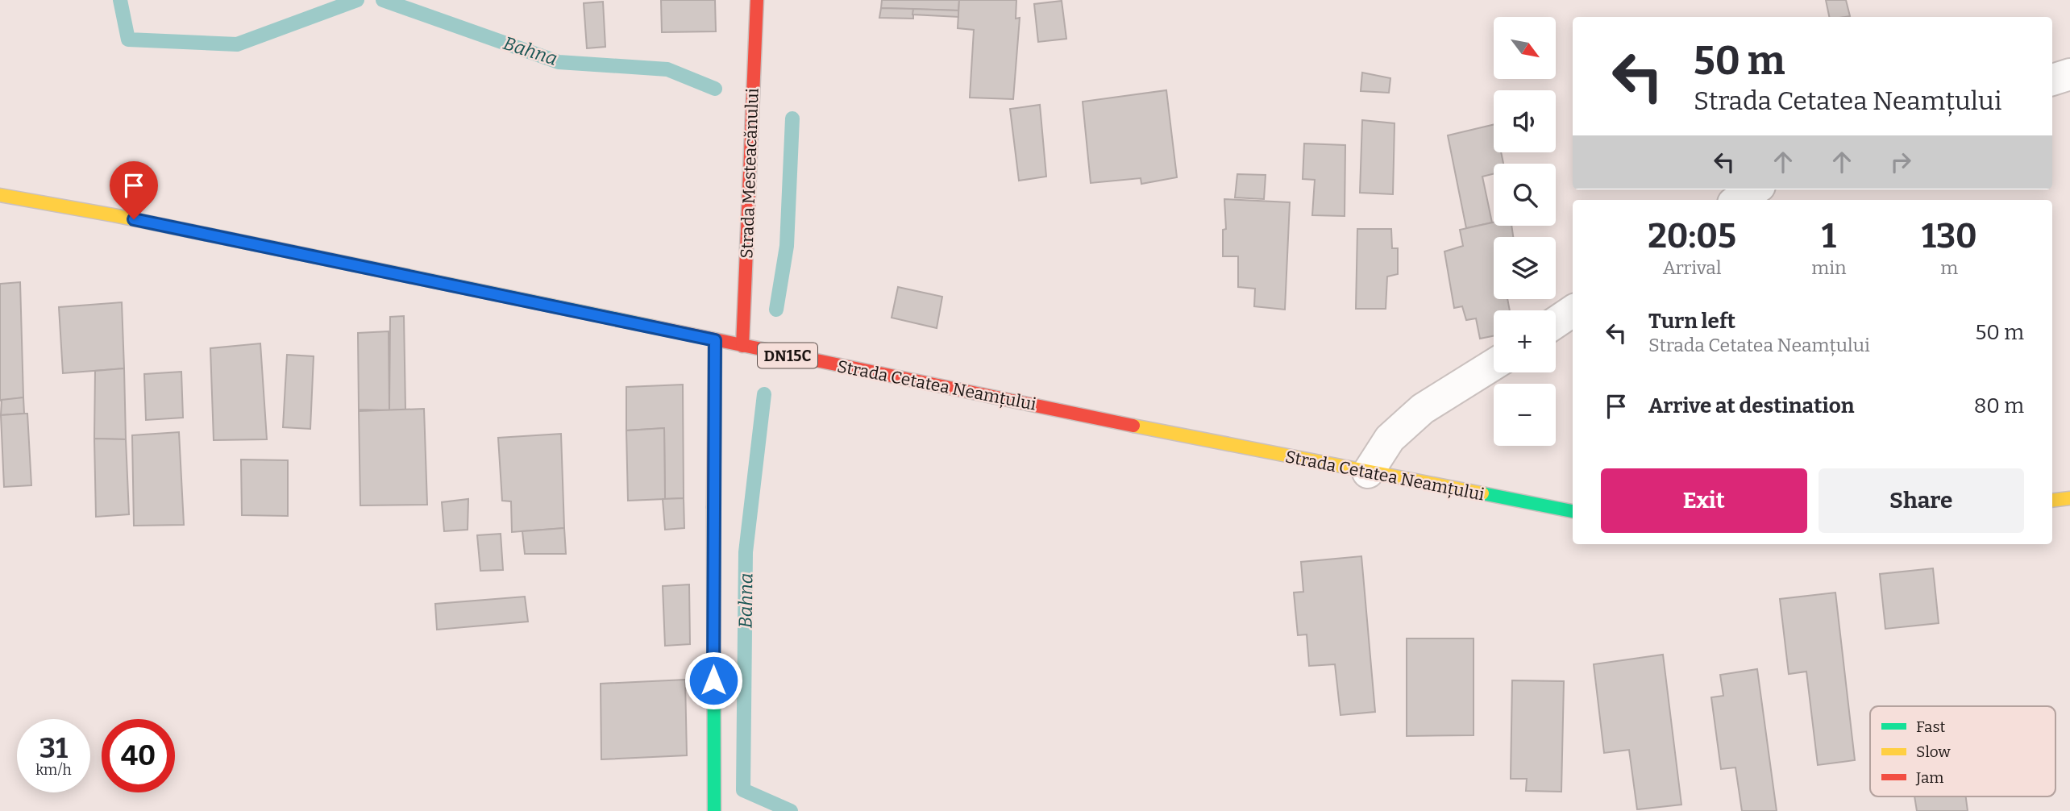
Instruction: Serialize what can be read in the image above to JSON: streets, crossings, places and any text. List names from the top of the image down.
{
  "streets": {
    "main road": ["Strada Mesteacănului", "DN15C", "Strada Cetatea Neamțului"]
  },
  "crossings": [
    ["Strada Mesteacănului", "Strada Cetatea Neamțului"]
  ],
  "water": ["Bahna"],
  "legend": ["Fast", "Slow", "Jam"],
  "north": "bottom right",
  "page": {
    "map_buttons": ["+", "−"],
    "turn": ["50 m", "Strada Cetatea Neamțului"],
    "eta": [
      "20:05",
      "Arrival",
      "1",
      "min",
      "130",
      "m"
    ],
    "list": [
      {
        "name": "Turn left",
        "note": "Strada Cetatea Neamțului",
        "value": "50 m"
      },
      {
        "name": "Arrive at destination",
        "value": "80 m"
      }
    ],
    "buttons": ["Exit", "Share"],
    "speed": "31 km/h",
    "limit": "40"
  }
}
